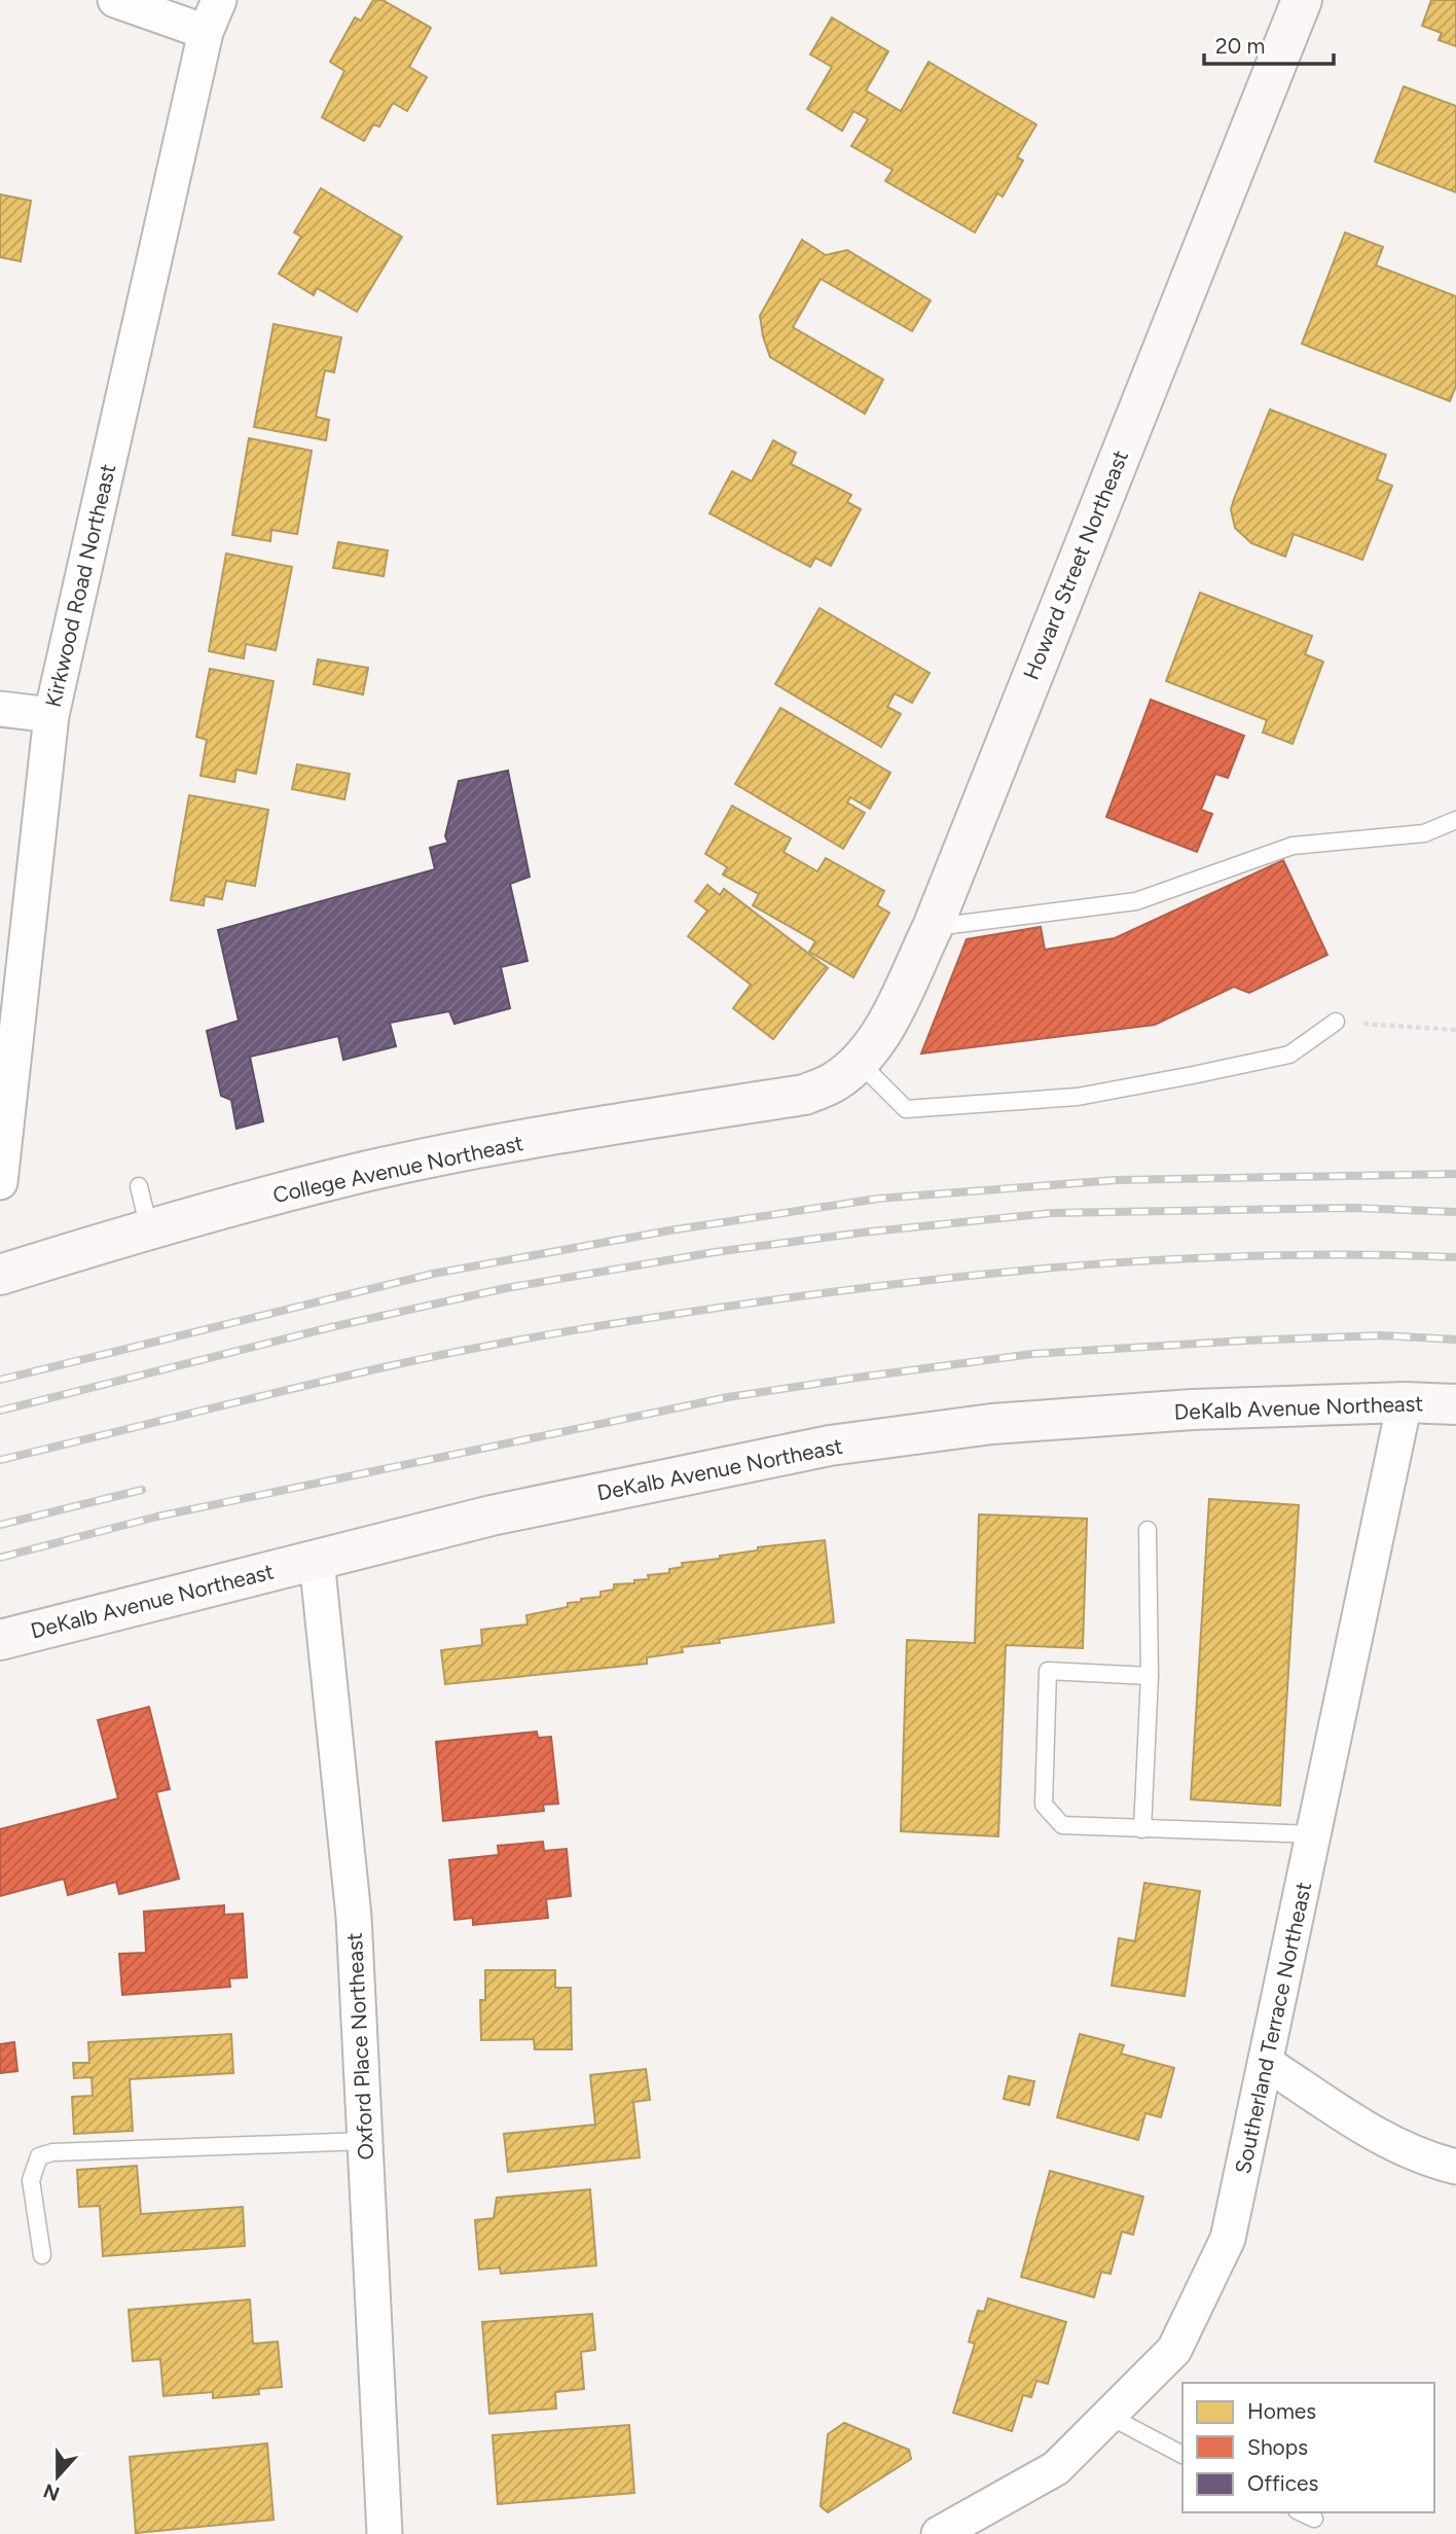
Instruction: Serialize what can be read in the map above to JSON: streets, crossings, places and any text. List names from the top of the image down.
{
  "streets": {
    "street": [
      "Howard Street Northeast",
      "Kirkwood Road Northeast",
      "College Avenue Northeast",
      "DeKalb Avenue Northeast",
      "Southerland Terrace Northeast",
      "Oxford Place Northeast"
    ]
  },
  "crossings": [
    ["Howard Street Northeast", "College Avenue Northeast"],
    ["DeKalb Avenue Northeast", "Southerland Terrace Northeast"],
    ["DeKalb Avenue Northeast", "Oxford Place Northeast"]
  ],
  "legend": ["Homes", "Shops", "Offices"],
  "scale_bar": "20 m",
  "north": "bottom"
}
